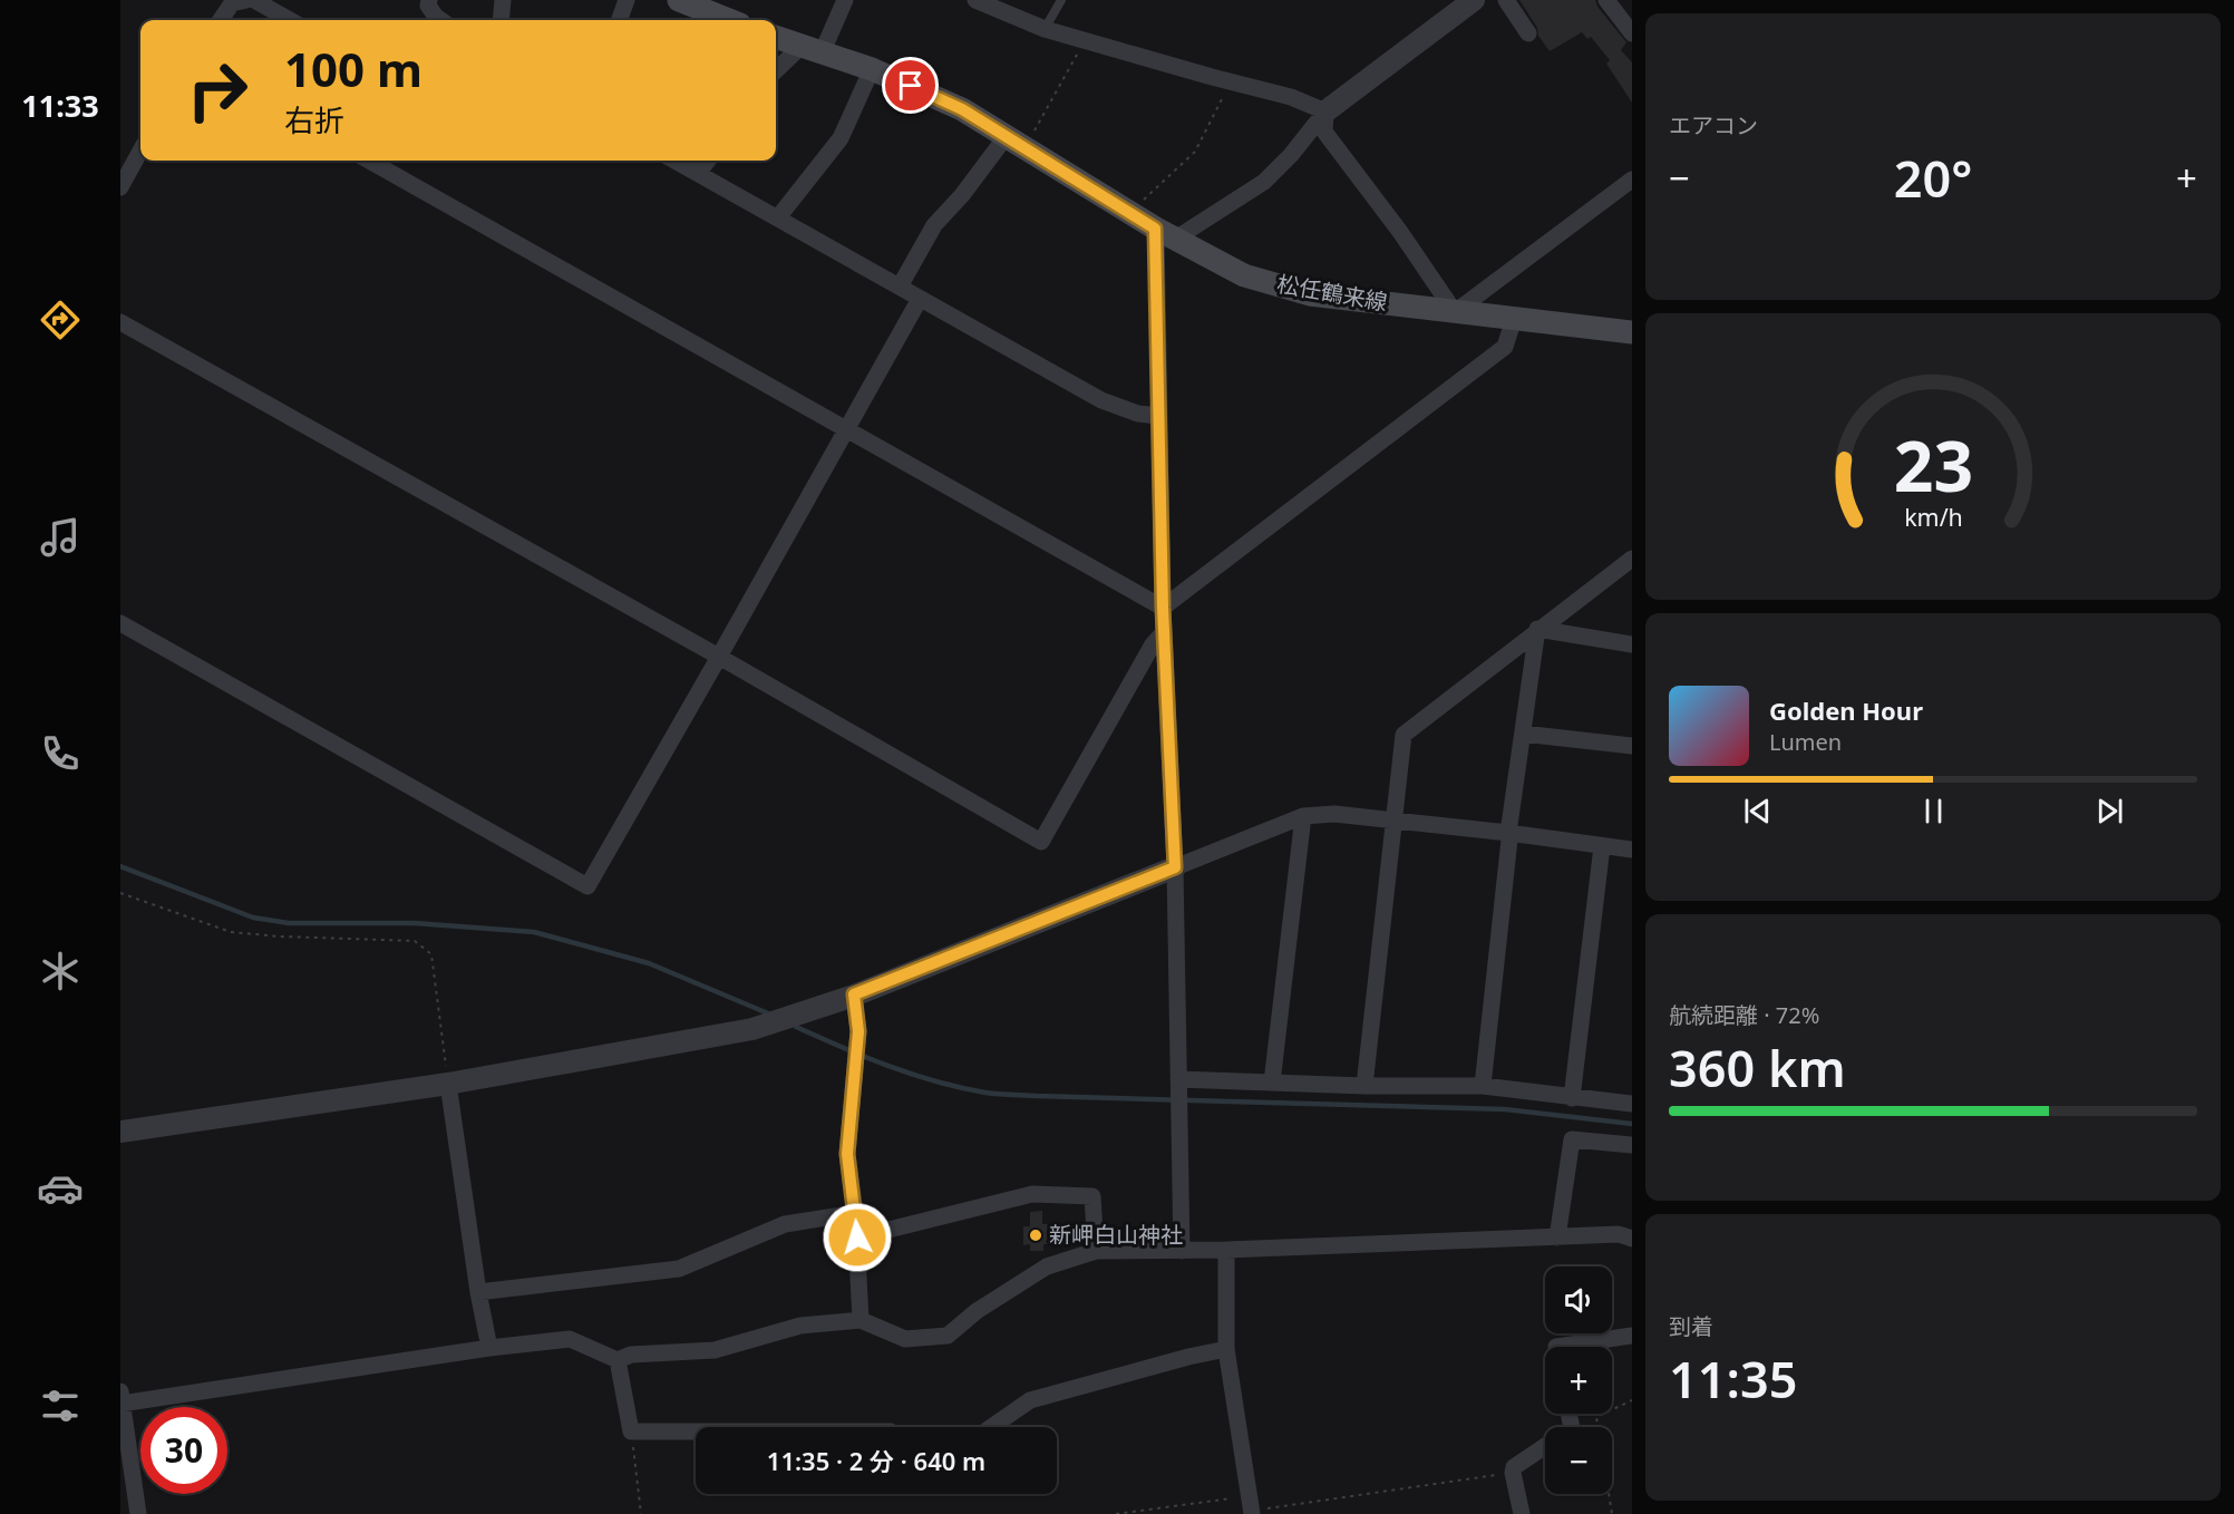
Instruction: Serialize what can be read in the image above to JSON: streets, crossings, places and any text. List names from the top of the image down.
{
  "streets": {
    "main road": ["松任鶴来線"]
  },
  "places": ["新岬白山神社"],
  "page": {
    "tabs": "11:33",
    "tile": [
      "エアコン",
      ["航続距離 · 72%", "360 km"],
      ["到着", "11:35"]
    ],
    "turn": ["100 m", "右折"],
    "heat": ["−", "20°", "+"],
    "song": ["Golden Hour", "Lumen"],
    "map_buttons": ["+", "−"],
    "limit": "30",
    "trip": "11:35 · 2 分 · 640 m",
    "gauge": ["23", "km/h"]
  }
}
